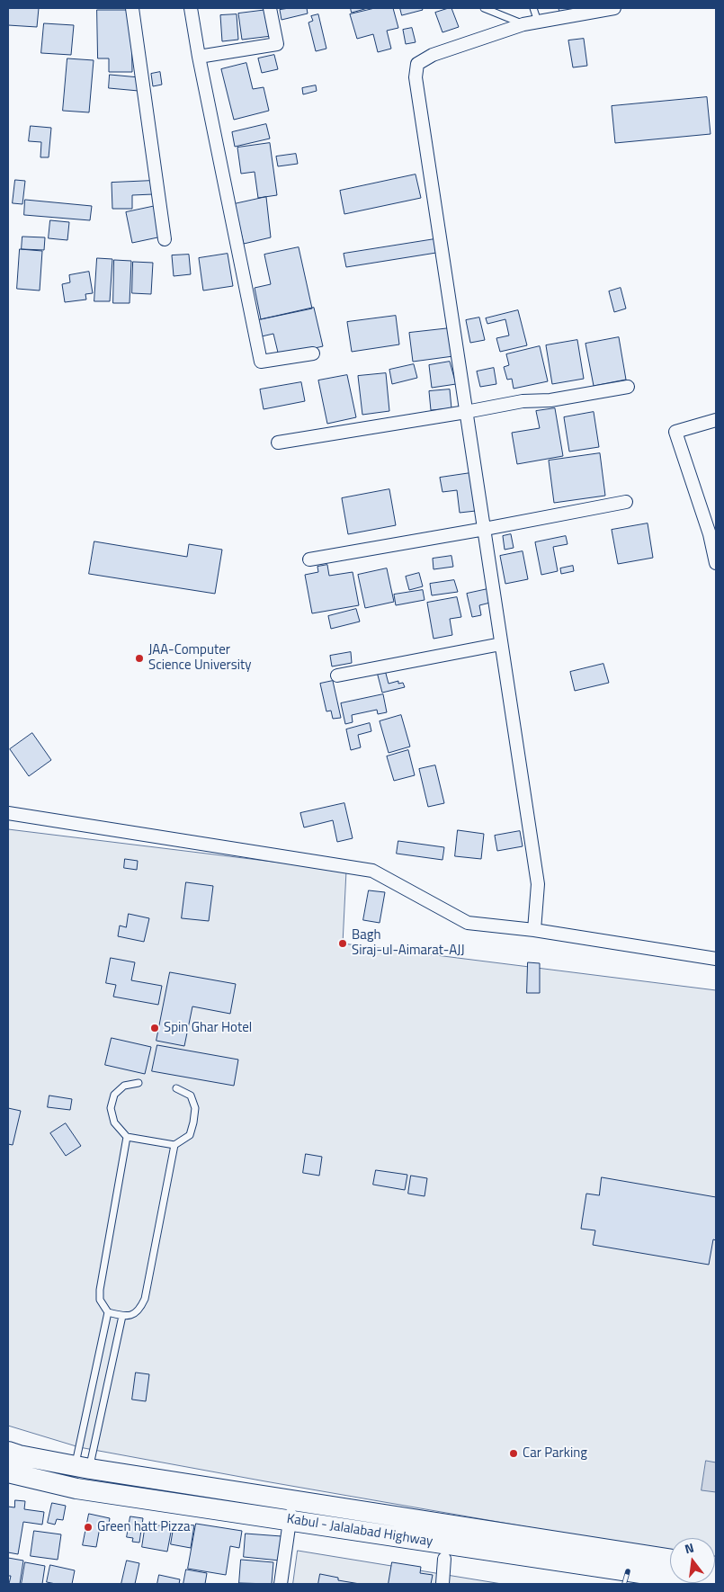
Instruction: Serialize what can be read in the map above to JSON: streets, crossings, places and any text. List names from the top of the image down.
{
  "streets": {
    "highway": ["Kabul - Jalalabad Highway"]
  },
  "places": [
    "JAA-Computer Science University",
    "Bagh Siraj-ul-Aimarat-AJJ",
    "Spin Ghar Hotel",
    "Car Parking",
    "Green hatt Pizza"
  ],
  "north": "top"
}
